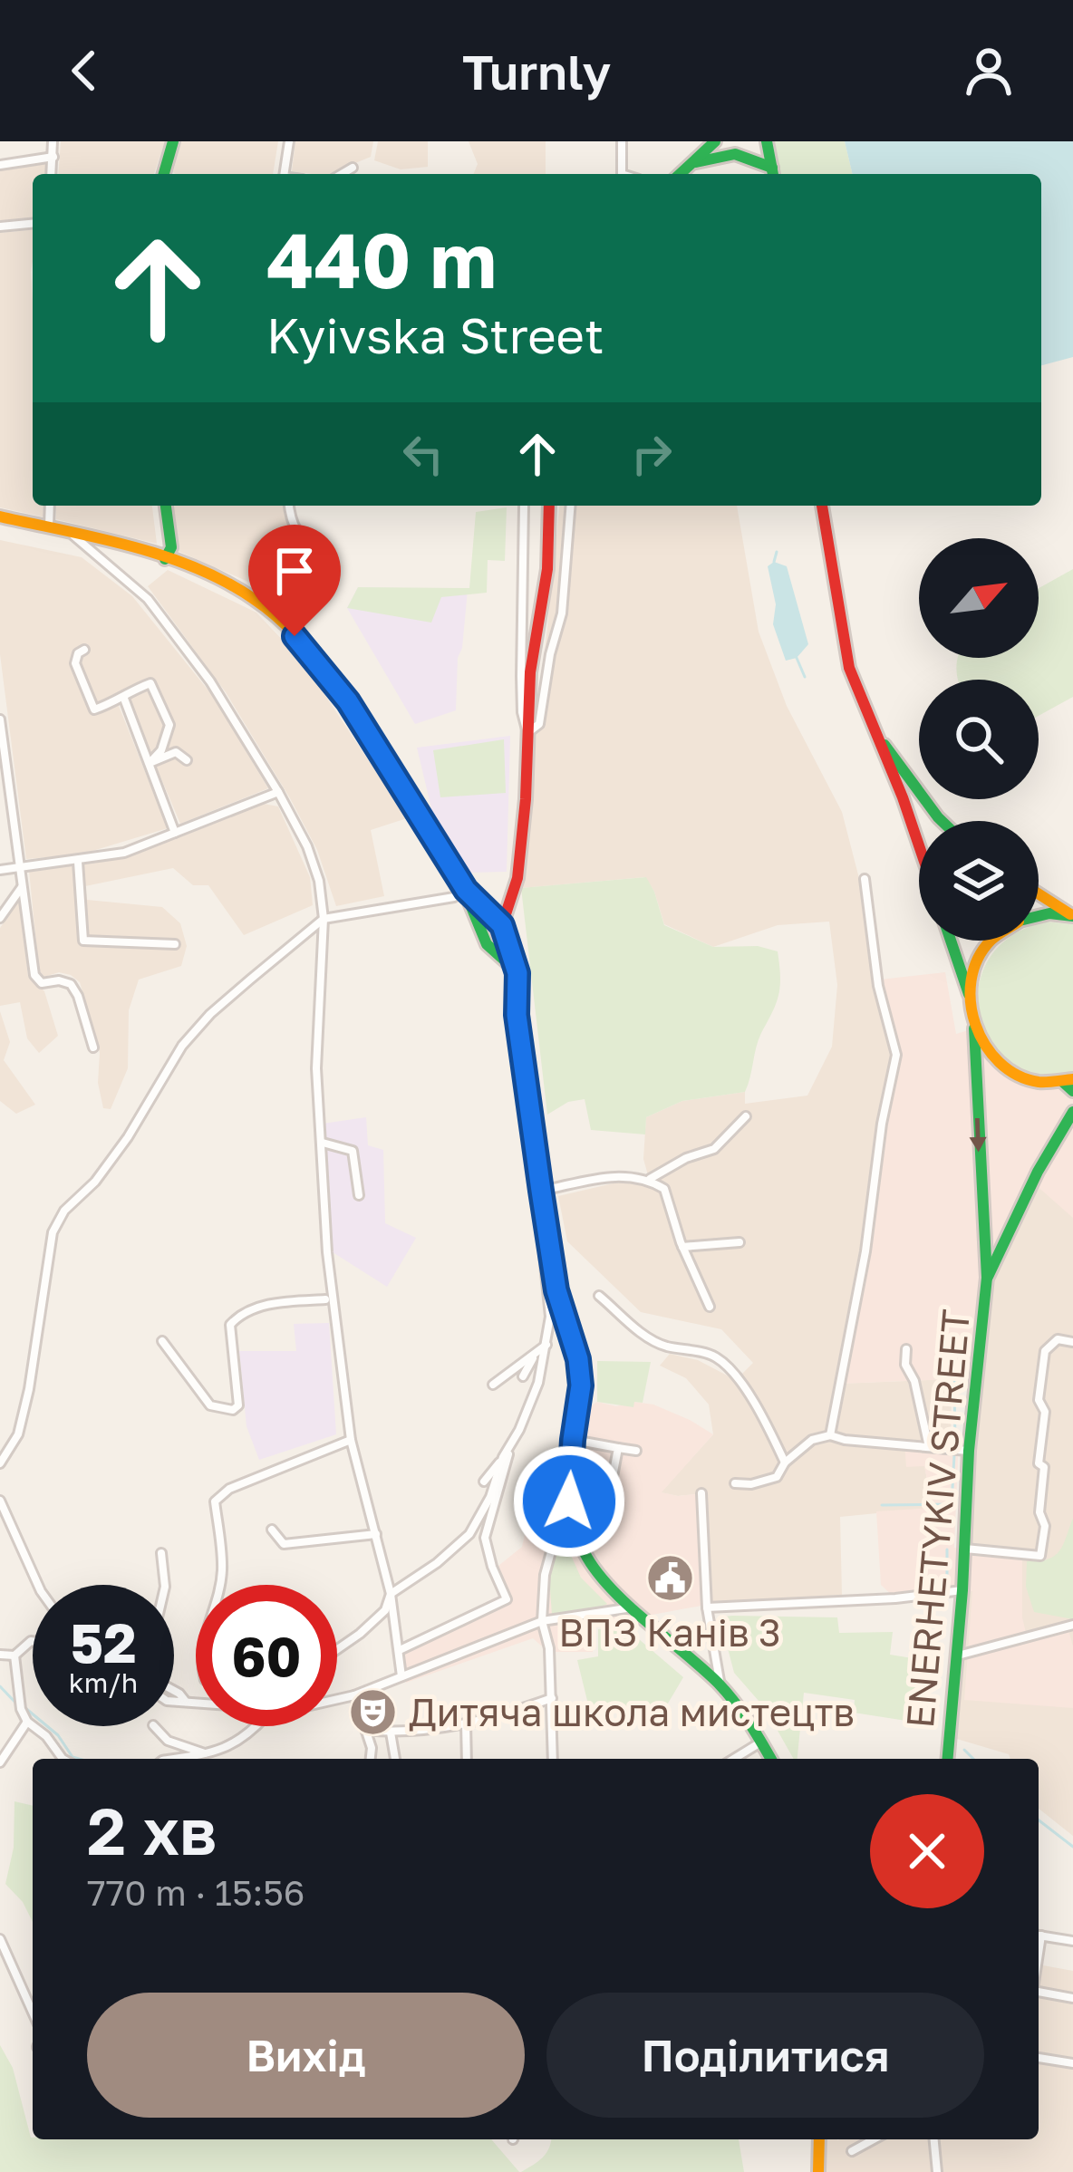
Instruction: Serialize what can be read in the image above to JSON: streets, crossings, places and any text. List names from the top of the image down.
{
  "streets": {
    "main road": ["ENERHETYKIV STREET"]
  },
  "places": {
    "public building": ["ВПЗ Канів 3"],
    "theatre": ["Дитяча школа мистецтв"]
  },
  "north": "top right",
  "page": {
    "header": "Turnly",
    "turn": ["440 m", "Kyivska Street"],
    "speed": "52 km/h",
    "limit": "60",
    "heading": ["2 хв", "770 m · 15:56"],
    "buttons": ["Вихід", "Поділитися"]
  }
}
